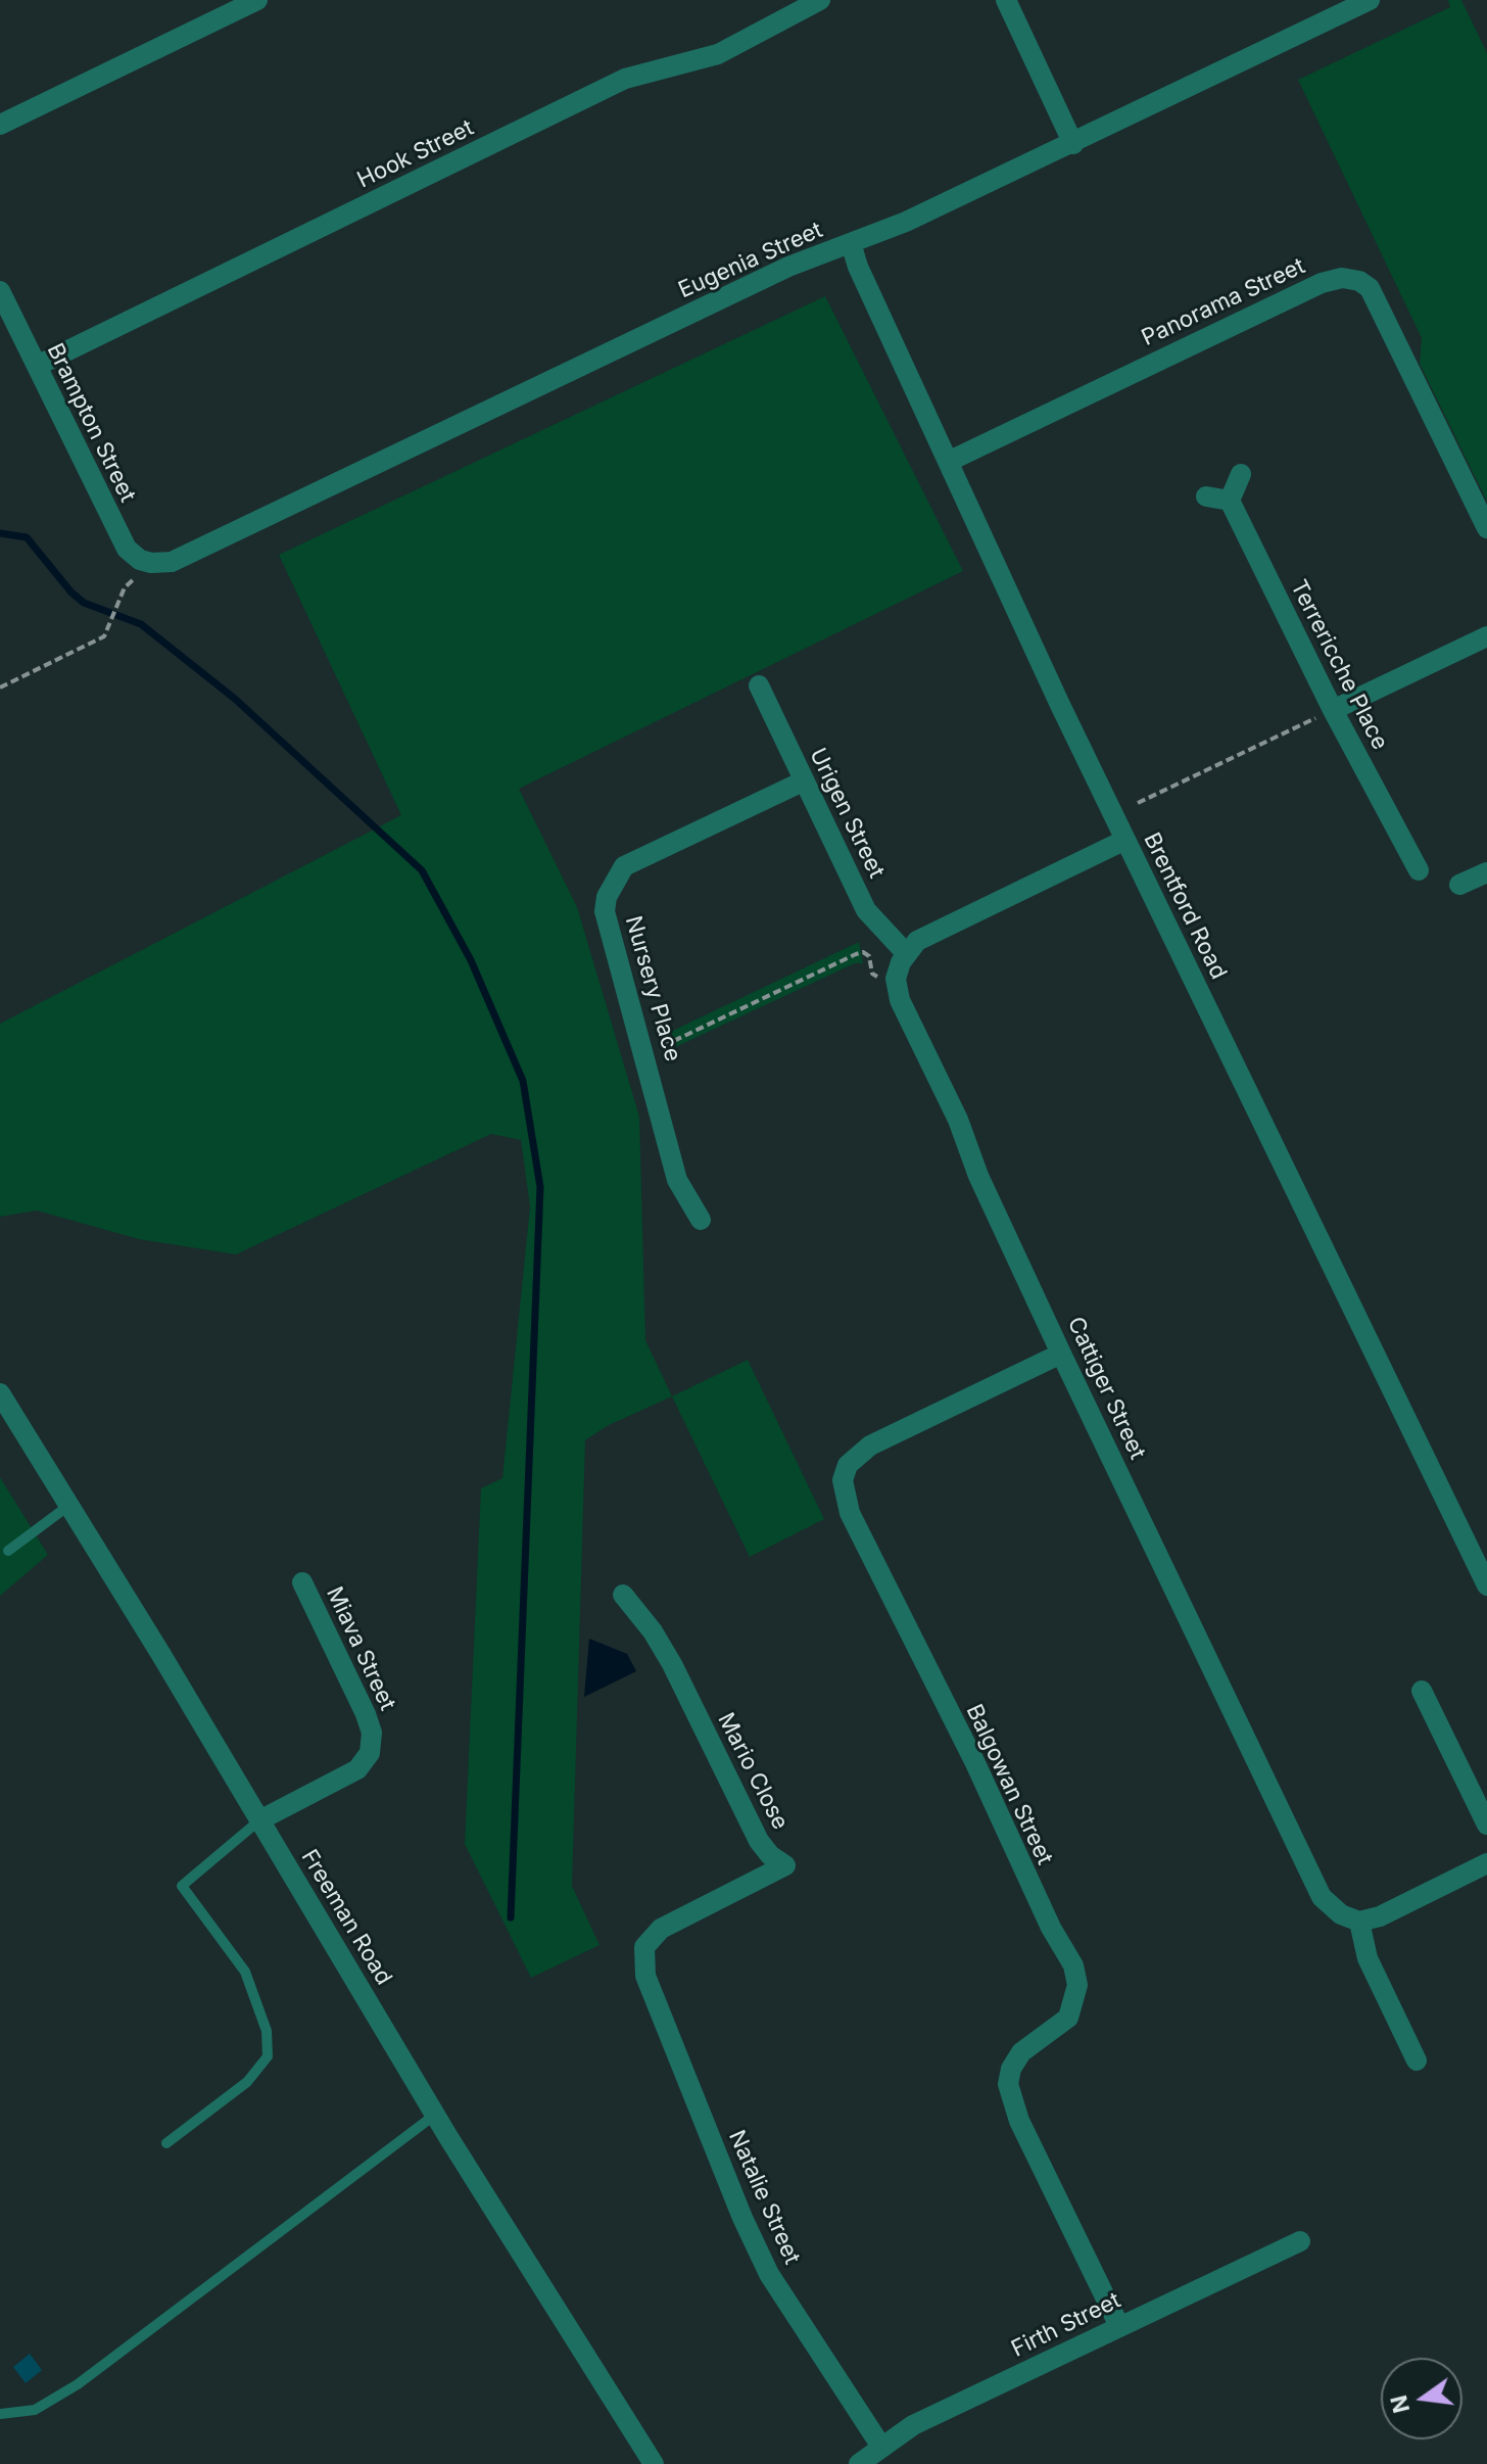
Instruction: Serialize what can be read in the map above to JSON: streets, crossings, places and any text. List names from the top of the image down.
{
  "streets": {
    "street": [
      "Hook Street",
      "Eugenia Street",
      "Panorama Street",
      "Brampton Street",
      "Terrericche Place",
      "Urigen Street",
      "Brentford Road",
      "Nursery Place",
      "Cattiger Street",
      "Miava Street",
      "Mario Close",
      "Balgowan Street",
      "Freeman Road",
      "Natalie Street",
      "Firth Street"
    ]
  },
  "crossings": [
    ["Hook Street", "Brampton Street"],
    ["Eugenia Street", "Brampton Street"],
    ["Eugenia Street", "Brentford Road"],
    ["Panorama Street", "Brentford Road"],
    ["Urigen Street", "Nursery Place"],
    ["Cattiger Street", "Balgowan Street"],
    ["Miava Street", "Freeman Road"],
    ["Mario Close", "Natalie Street"],
    ["Balgowan Street", "Firth Street"],
    ["Natalie Street", "Firth Street"]
  ],
  "north": "left"
}
